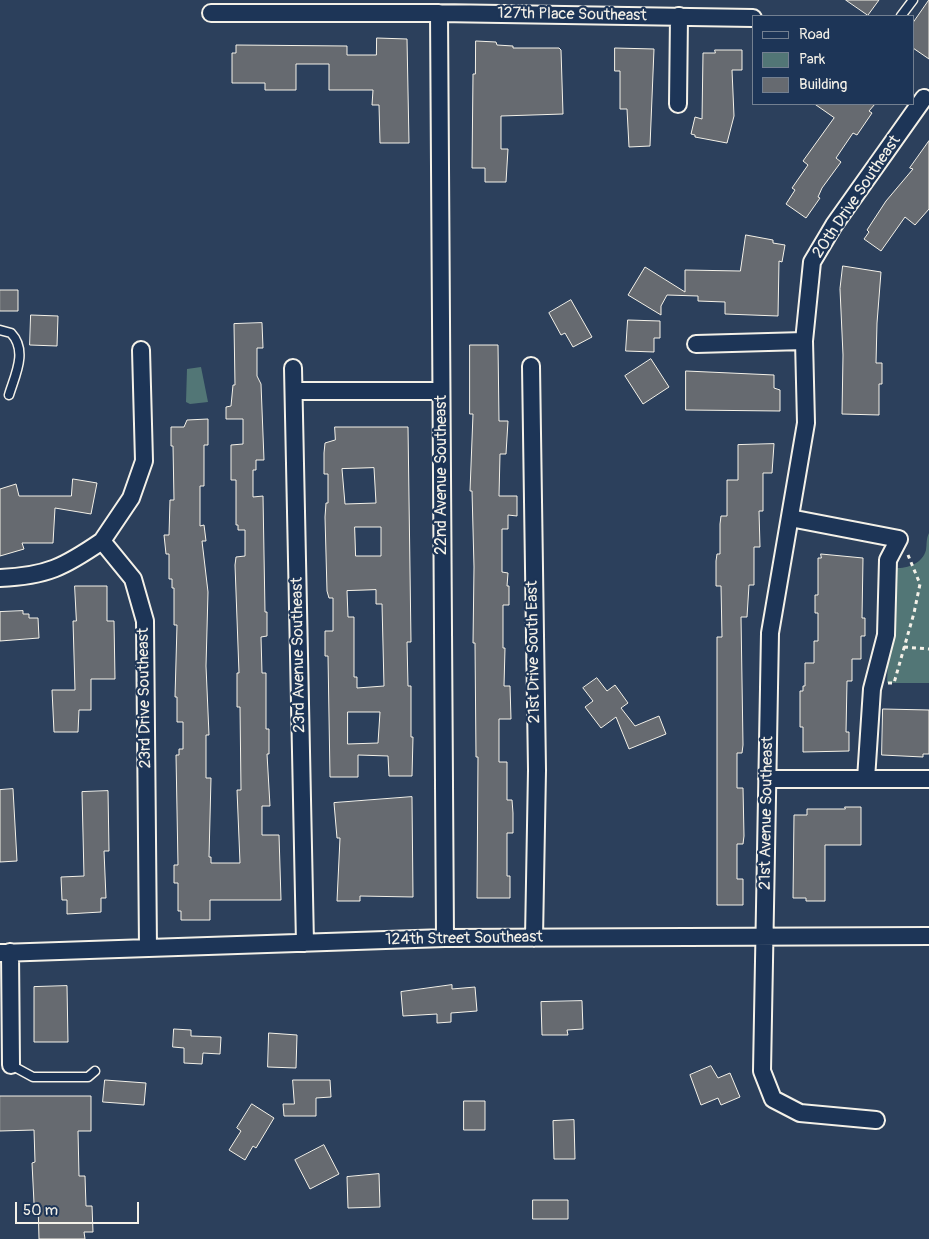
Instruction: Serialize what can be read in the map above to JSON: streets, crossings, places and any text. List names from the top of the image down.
{
  "streets": {
    "street": [
      "127th Place Southeast",
      "20th Drive Southeast",
      "22nd Avenue Southeast",
      "21st Drive South East",
      "23rd Avenue Southeast",
      "23rd Drive Southeast",
      "21st Avenue Southeast",
      "124th Street Southeast"
    ]
  },
  "crossings": [
    ["127th Place Southeast", "22nd Avenue Southeast"],
    ["20th Drive Southeast", "21st Avenue Southeast"],
    ["22nd Avenue Southeast", "124th Street Southeast"],
    ["21st Drive South East", "124th Street Southeast"],
    ["23rd Avenue Southeast", "124th Street Southeast"],
    ["23rd Drive Southeast", "124th Street Southeast"],
    ["21st Avenue Southeast", "124th Street Southeast"]
  ],
  "legend": ["Road", "Park", "Building"],
  "scale_bar": "50 m"
}
